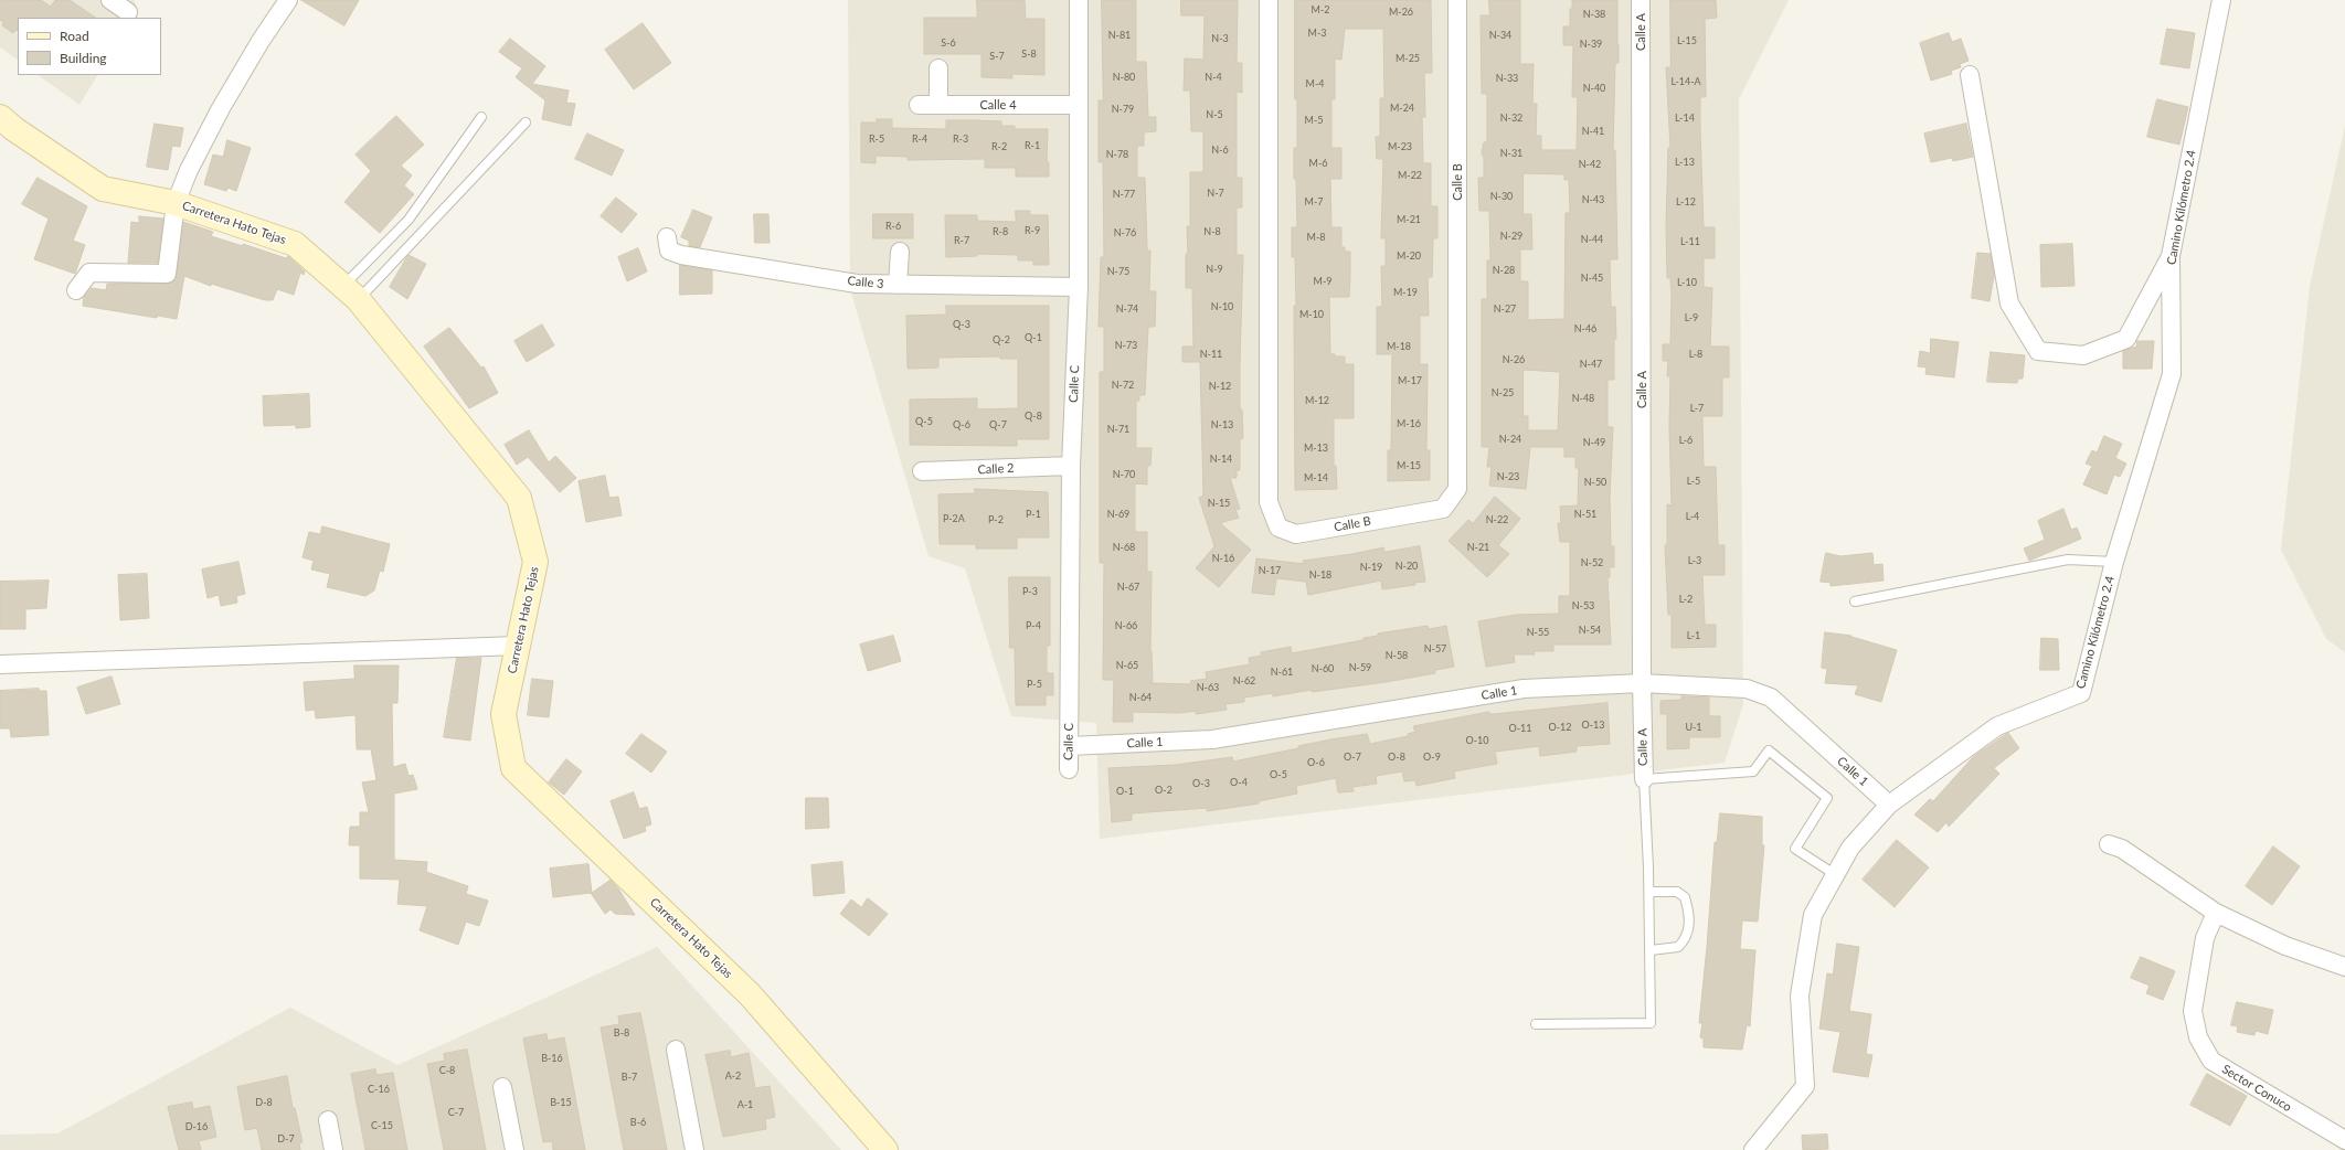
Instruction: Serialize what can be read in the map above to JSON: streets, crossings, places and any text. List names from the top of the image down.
{
  "streets": {
    "street": [
      "Calle A",
      "Calle 4",
      "Calle B",
      "Camino Kilómetro 2.4",
      "Carretera Hato Tejas",
      "Calle 3",
      "Calle C",
      "Calle 2",
      "Calle 1",
      "Sector Conuco"
    ]
  },
  "crossings": [
    ["Calle A", "Calle 1"],
    ["Calle 4", "Calle C"],
    ["Camino Kilómetro 2.4", "Calle 1"],
    ["Calle 3", "Calle C"],
    ["Calle C", "Calle 2"],
    ["Calle C", "Calle 1"]
  ],
  "house_numbers": [
    "M-2",
    "M-26",
    "N-38",
    "M-3",
    "N-81",
    "N-34",
    "N-3",
    "L-15",
    "S-6",
    "N-39",
    "S-8",
    "S-7",
    "M-25",
    "N-80",
    "N-4",
    "N-33",
    "L-14-A",
    "M-4",
    "N-40",
    "M-24",
    "N-79",
    "N-5",
    "N-32",
    "L-14",
    "M-5",
    "N-41",
    "R-5",
    "R-4",
    "R-3",
    "R-1",
    "R-2",
    "M-23",
    "N-6",
    "N-31",
    "N-78",
    "L-13",
    "M-6",
    "N-42",
    "M-22",
    "N-7",
    "N-77",
    "N-30",
    "N-43",
    "M-7",
    "L-12",
    "M-21",
    "R-6",
    "R-9",
    "R-8",
    "N-8",
    "N-76",
    "N-29",
    "M-8",
    "N-44",
    "R-7",
    "L-11",
    "M-20",
    "N-9",
    "N-28",
    "N-75",
    "N-45",
    "M-9",
    "L-10",
    "M-19",
    "N-10",
    "N-74",
    "N-27",
    "M-10",
    "L-9",
    "Q-3",
    "N-46",
    "Q-1",
    "Q-2",
    "N-73",
    "M-18",
    "N-11",
    "L-8",
    "N-26",
    "N-47",
    "M-17",
    "N-72",
    "N-12",
    "N-25",
    "N-48",
    "M-12",
    "L-7",
    "Q-8",
    "Q-5",
    "M-16",
    "Q-6",
    "Q-7",
    "N-13",
    "N-71",
    "N-24",
    "L-6",
    "N-49",
    "M-13",
    "N-14",
    "M-15",
    "N-70",
    "N-23",
    "M-14",
    "L-5",
    "N-50",
    "N-15",
    "P-1",
    "N-69",
    "N-51",
    "L-4",
    "P-2A",
    "P-2",
    "N-22",
    "N-68",
    "N-21",
    "N-16",
    "L-3",
    "N-52",
    "N-20",
    "N-19",
    "N-17",
    "N-18",
    "N-67",
    "P-3",
    "L-2",
    "N-53",
    "P-4",
    "N-66",
    "N-54",
    "N-55",
    "L-1",
    "N-57",
    "N-58",
    "N-65",
    "N-59",
    "N-60",
    "N-61",
    "N-62",
    "P-5",
    "N-63",
    "N-64",
    "O-13",
    "O-12",
    "U-1",
    "O-11",
    "O-10",
    "O-7",
    "O-8",
    "O-9",
    "O-6",
    "O-5",
    "O-4",
    "O-3",
    "O-2",
    "O-1",
    "B-8",
    "B-16",
    "C-8",
    "A-2",
    "B-7",
    "C-16",
    "D-8",
    "B-15",
    "A-1",
    "C-7",
    "B-6",
    "C-15",
    "D-16",
    "D-7"
  ],
  "legend": ["Road", "Building"]
}
